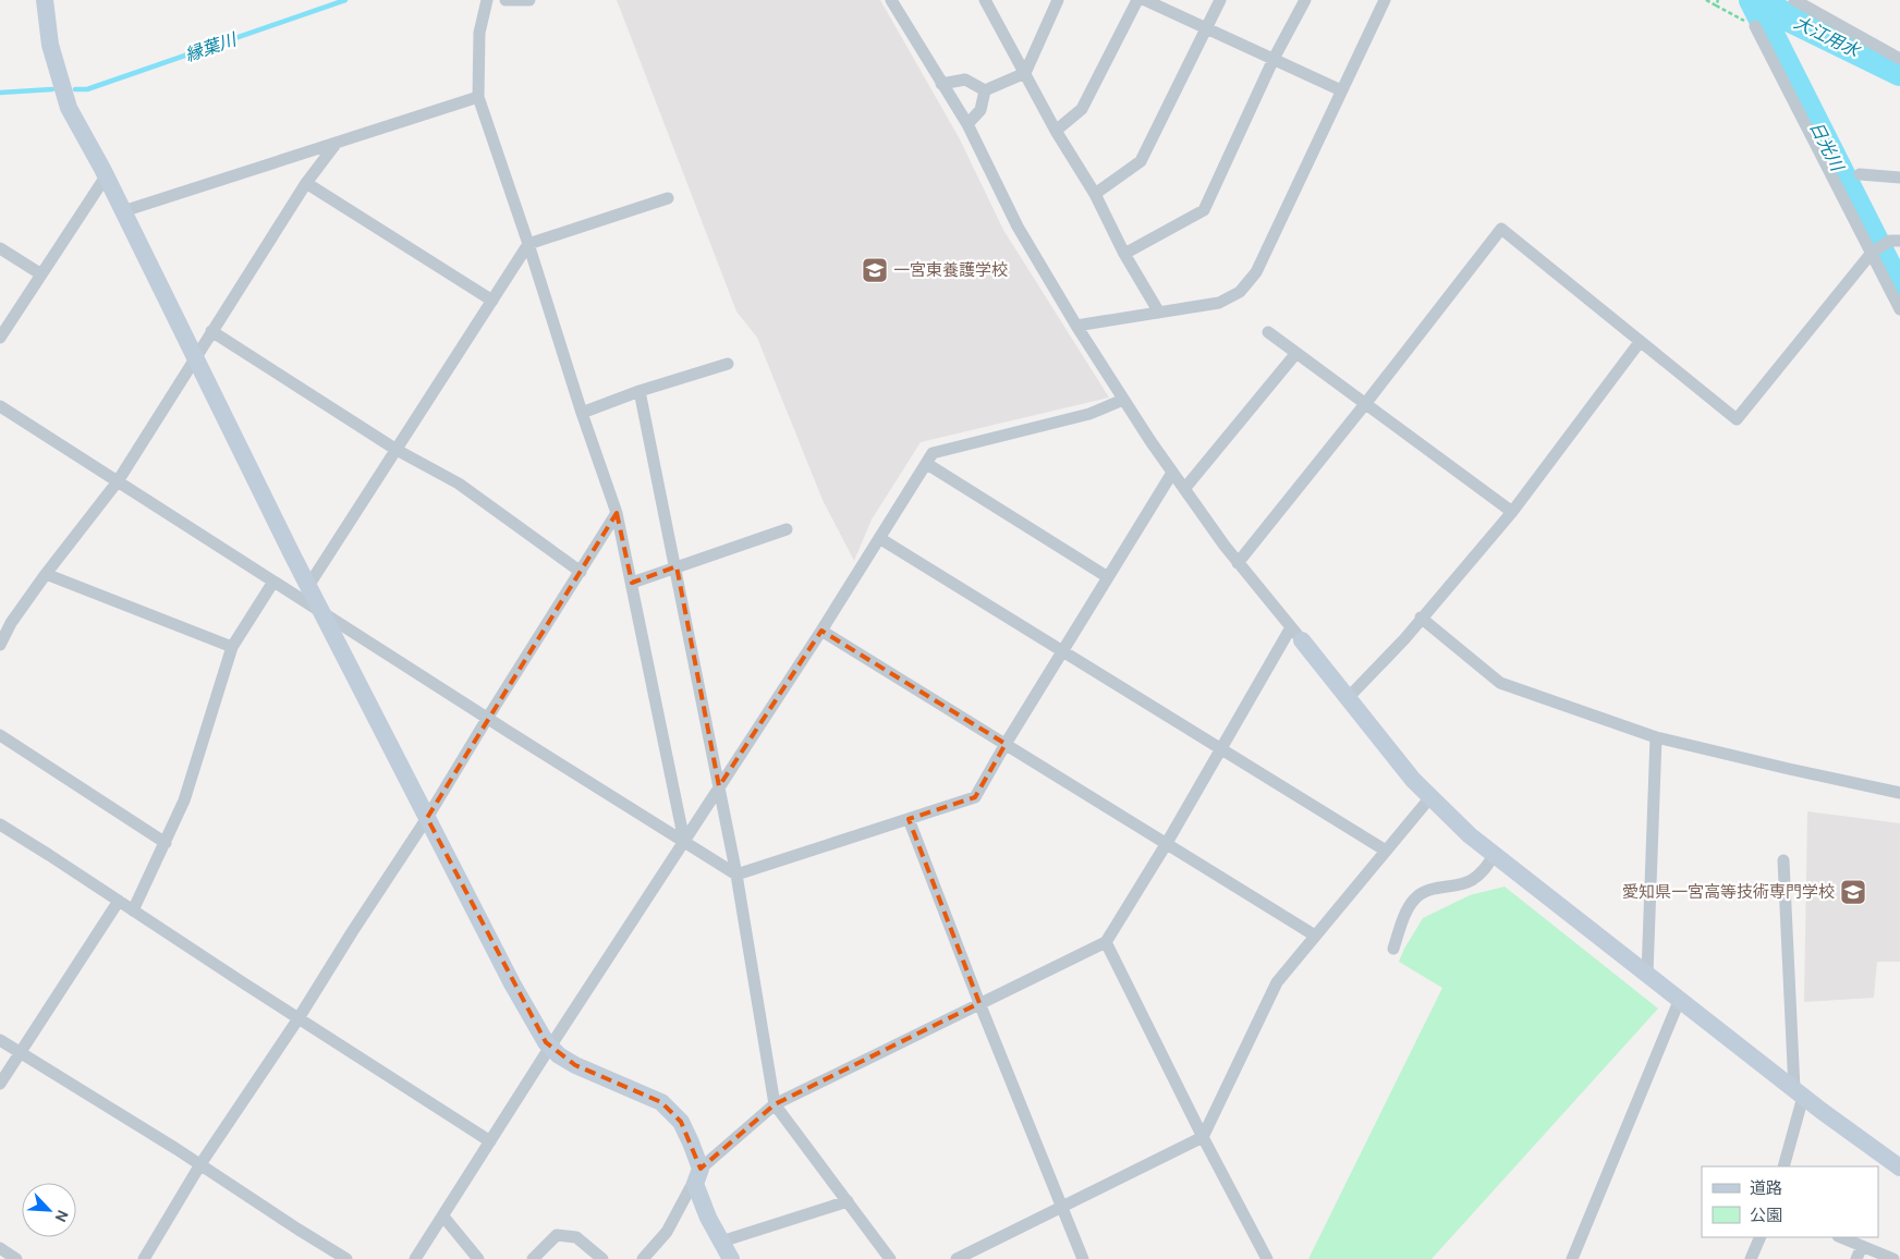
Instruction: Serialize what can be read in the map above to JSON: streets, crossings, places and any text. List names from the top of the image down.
{
  "water": ["大江用水", "縁葉川", "日光川"],
  "places": {
    "school or university": ["一宮東養護学校", "愛知県一宮高等技術専門学校"]
  },
  "legend": ["道路", "公園"],
  "north": "bottom right"
}
